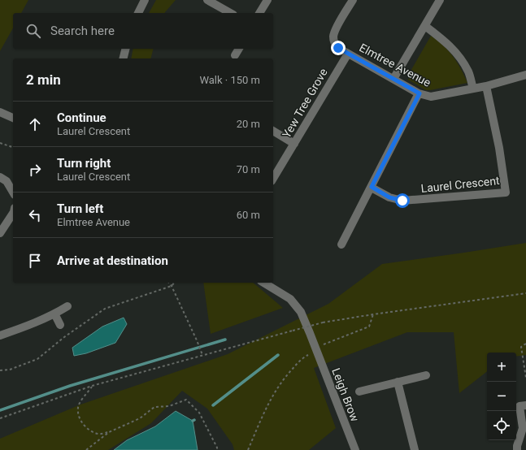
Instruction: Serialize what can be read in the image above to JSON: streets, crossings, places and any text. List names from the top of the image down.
{
  "streets": {
    "street": [
      "Elmtree Avenue",
      "Yew Tree Grove",
      "Laurel Crescent",
      "Leigh Brow"
    ]
  },
  "crossings": [
    ["Elmtree Avenue", "Yew Tree Grove"],
    ["Elmtree Avenue", "Laurel Crescent"]
  ],
  "page": {
    "search": "Search here",
    "heading": ["2 min", "Walk · 150 m"],
    "list": [
      ["Continue", "Laurel Crescent", "20 m"],
      ["Turn right", "Laurel Crescent", "70 m"],
      ["Turn left", "Elmtree Avenue", "60 m"],
      "Arrive at destination"
    ],
    "map_buttons": ["+", "−"]
  }
}
